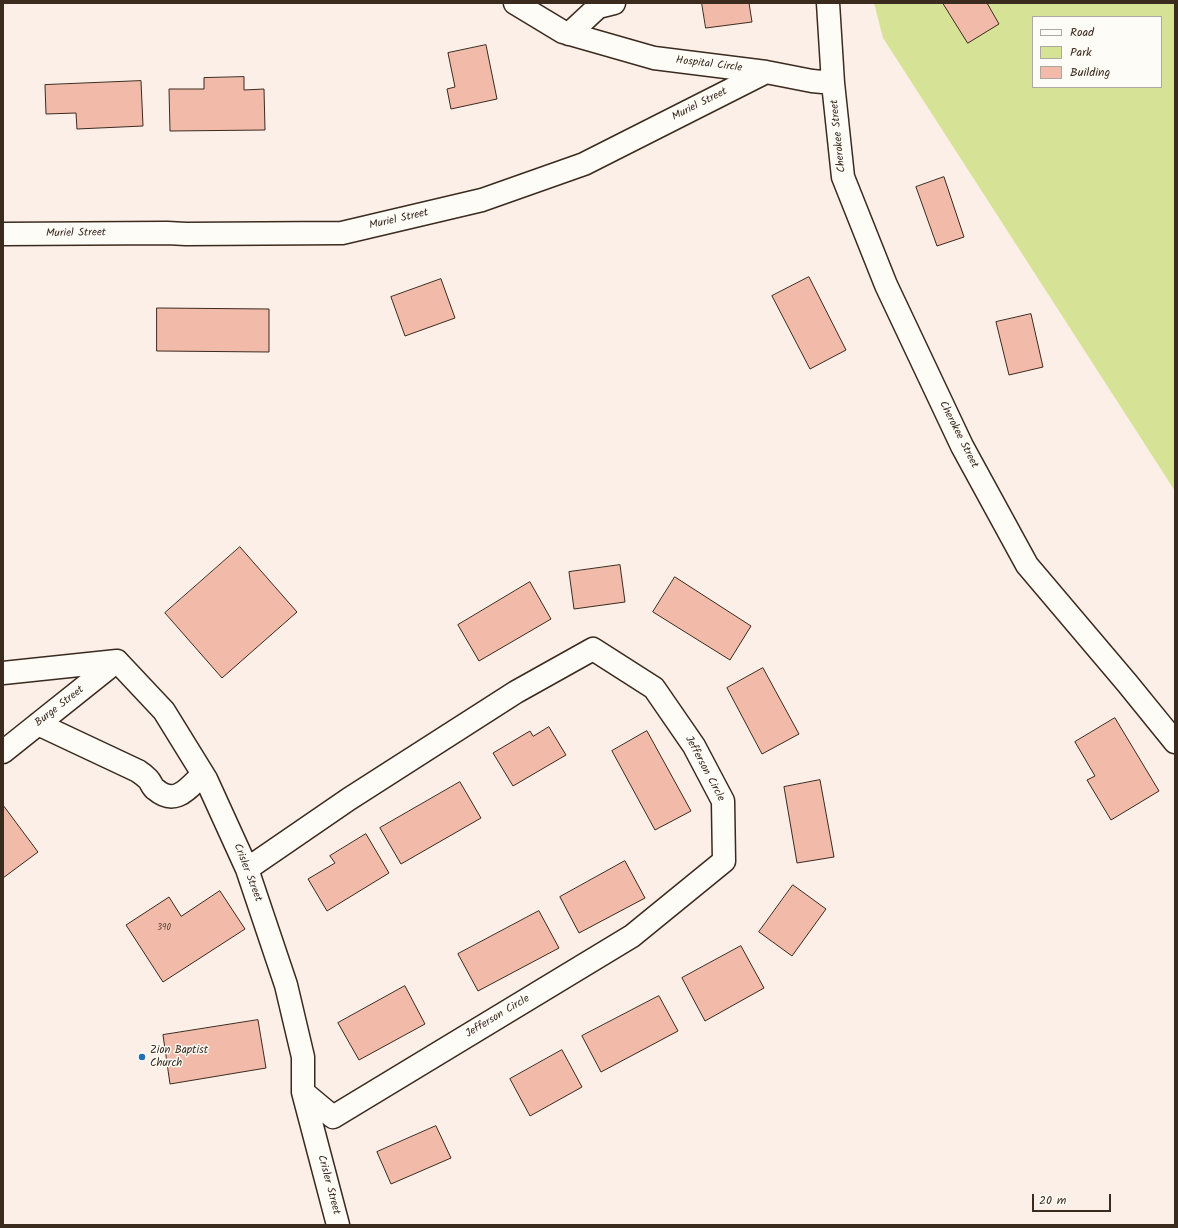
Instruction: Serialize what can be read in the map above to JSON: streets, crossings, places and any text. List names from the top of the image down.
{
  "streets": {
    "street": [
      "Hospital Circle",
      "Muriel Street",
      "Cherokee Street",
      "Burge Street",
      "Jefferson Circle",
      "Crisler Street"
    ]
  },
  "crossings": [
    ["Hospital Circle", "Muriel Street"],
    ["Hospital Circle", "Cherokee Street"],
    ["Burge Street", "Crisler Street"],
    ["Jefferson Circle", "Crisler Street"]
  ],
  "places": ["Zion Baptist Church"],
  "house_numbers": ["390"],
  "legend": ["Road", "Park", "Building"],
  "scale_bar": "20 m"
}
